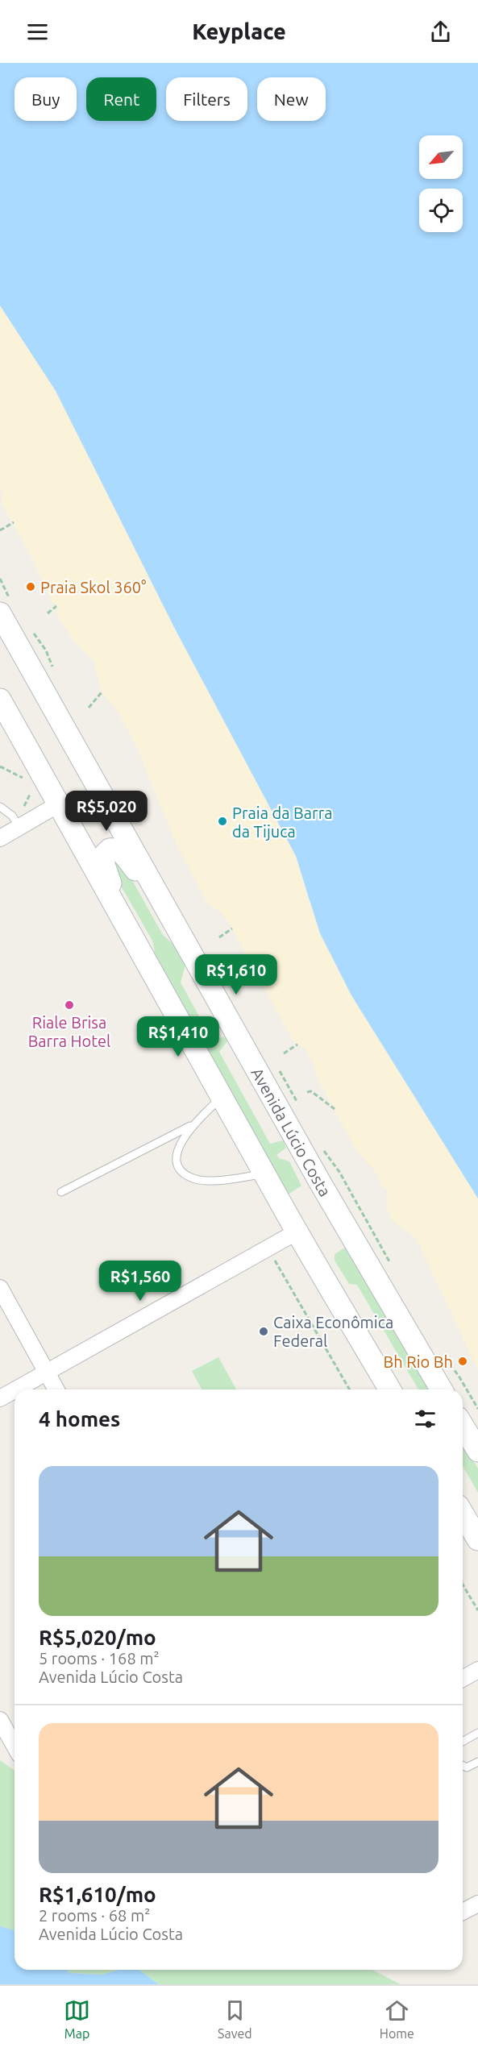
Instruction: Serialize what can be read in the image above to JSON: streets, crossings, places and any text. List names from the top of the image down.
{
  "streets": {
    "main road": ["Avenida Lúcio Costa"]
  },
  "places": [
    "Praia Skol 360°",
    "Praia da Barra da Tijuca",
    "Riale Brisa Barra Hotel",
    "Caixa Econômica Federal",
    "Bh Rio Bh"
  ],
  "north": "bottom left",
  "page": {
    "header": "Keyplace",
    "chip": [
      "Buy",
      "Rent",
      "Filters",
      "New"
    ],
    "price": [
      "R$5,020",
      "R$1,610",
      "R$1,410",
      "R$1,560"
    ],
    "heading": "4 homes",
    "list": [
      {
        "name": "R$5,020/mo",
        "note": "5 rooms · 168 m² · Avenida Lúcio Costa"
      },
      {
        "name": "R$1,610/mo",
        "note": "2 rooms · 68 m² · Avenida Lúcio Costa"
      }
    ],
    "tabs": ["Map", "Saved", "Home"]
  }
}
